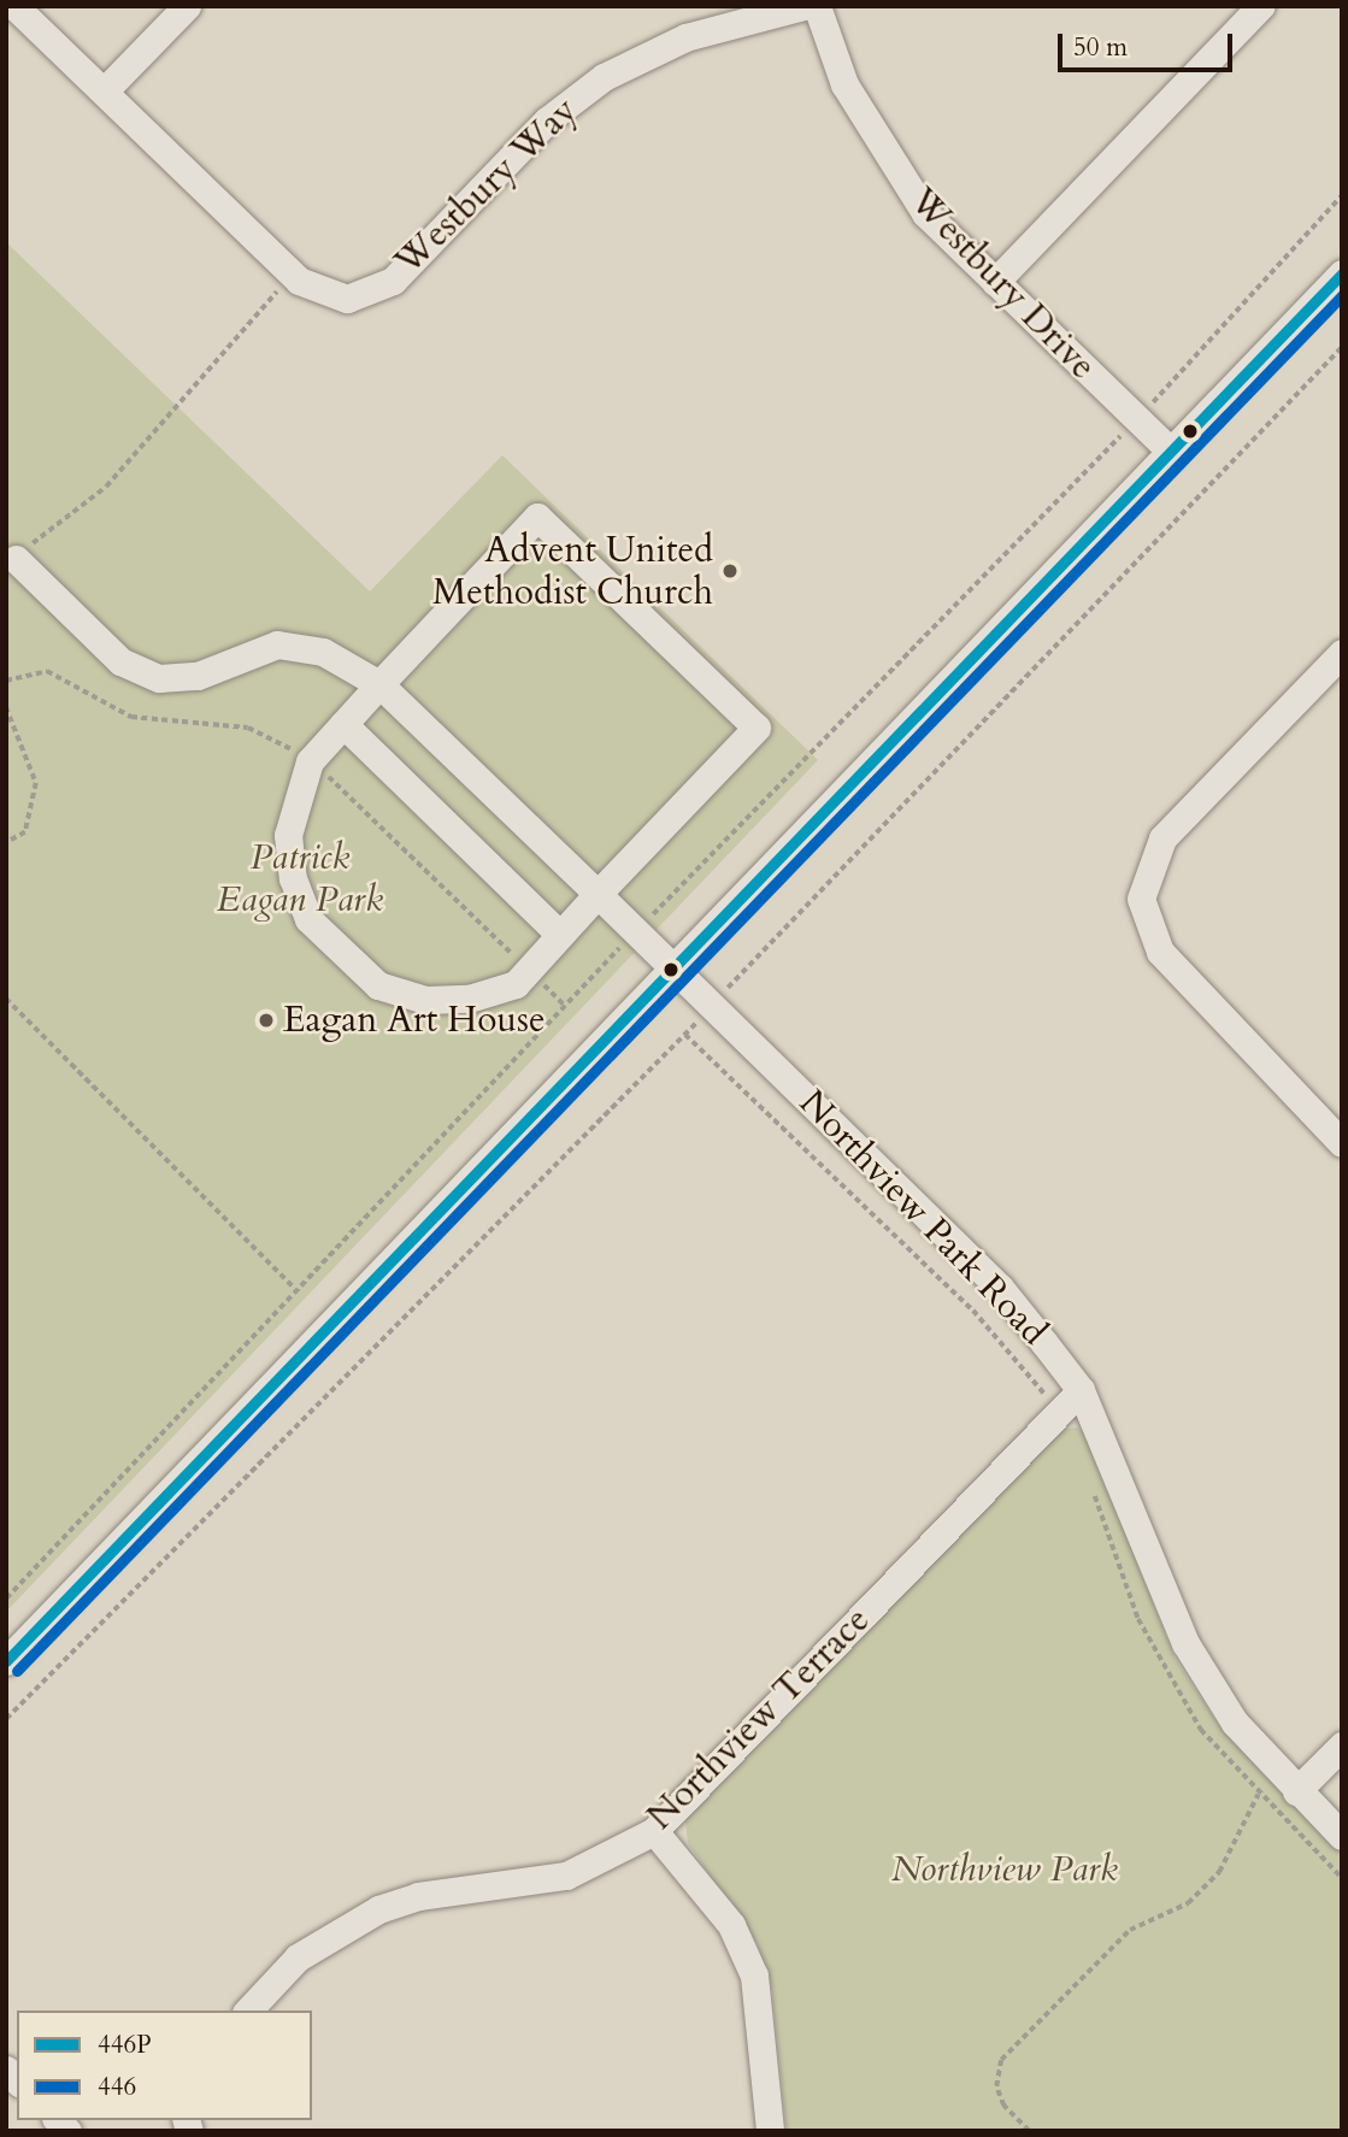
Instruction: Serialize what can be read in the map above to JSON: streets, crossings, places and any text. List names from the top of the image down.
{
  "streets": {
    "street": [
      "Westbury Way",
      "Westbury Drive",
      "Northview Park Road",
      "Northview Terrace"
    ]
  },
  "crossings": [
    ["Northview Park Road", "Northview Terrace"]
  ],
  "parks": ["Patrick Eagan Park", "Northview Park"],
  "places": ["Advent United Methodist Church", "Eagan Art House"],
  "lines": ["transit line 446P", "transit line 446"],
  "legend": ["446P", "446"],
  "scale_bar": "50 m"
}
